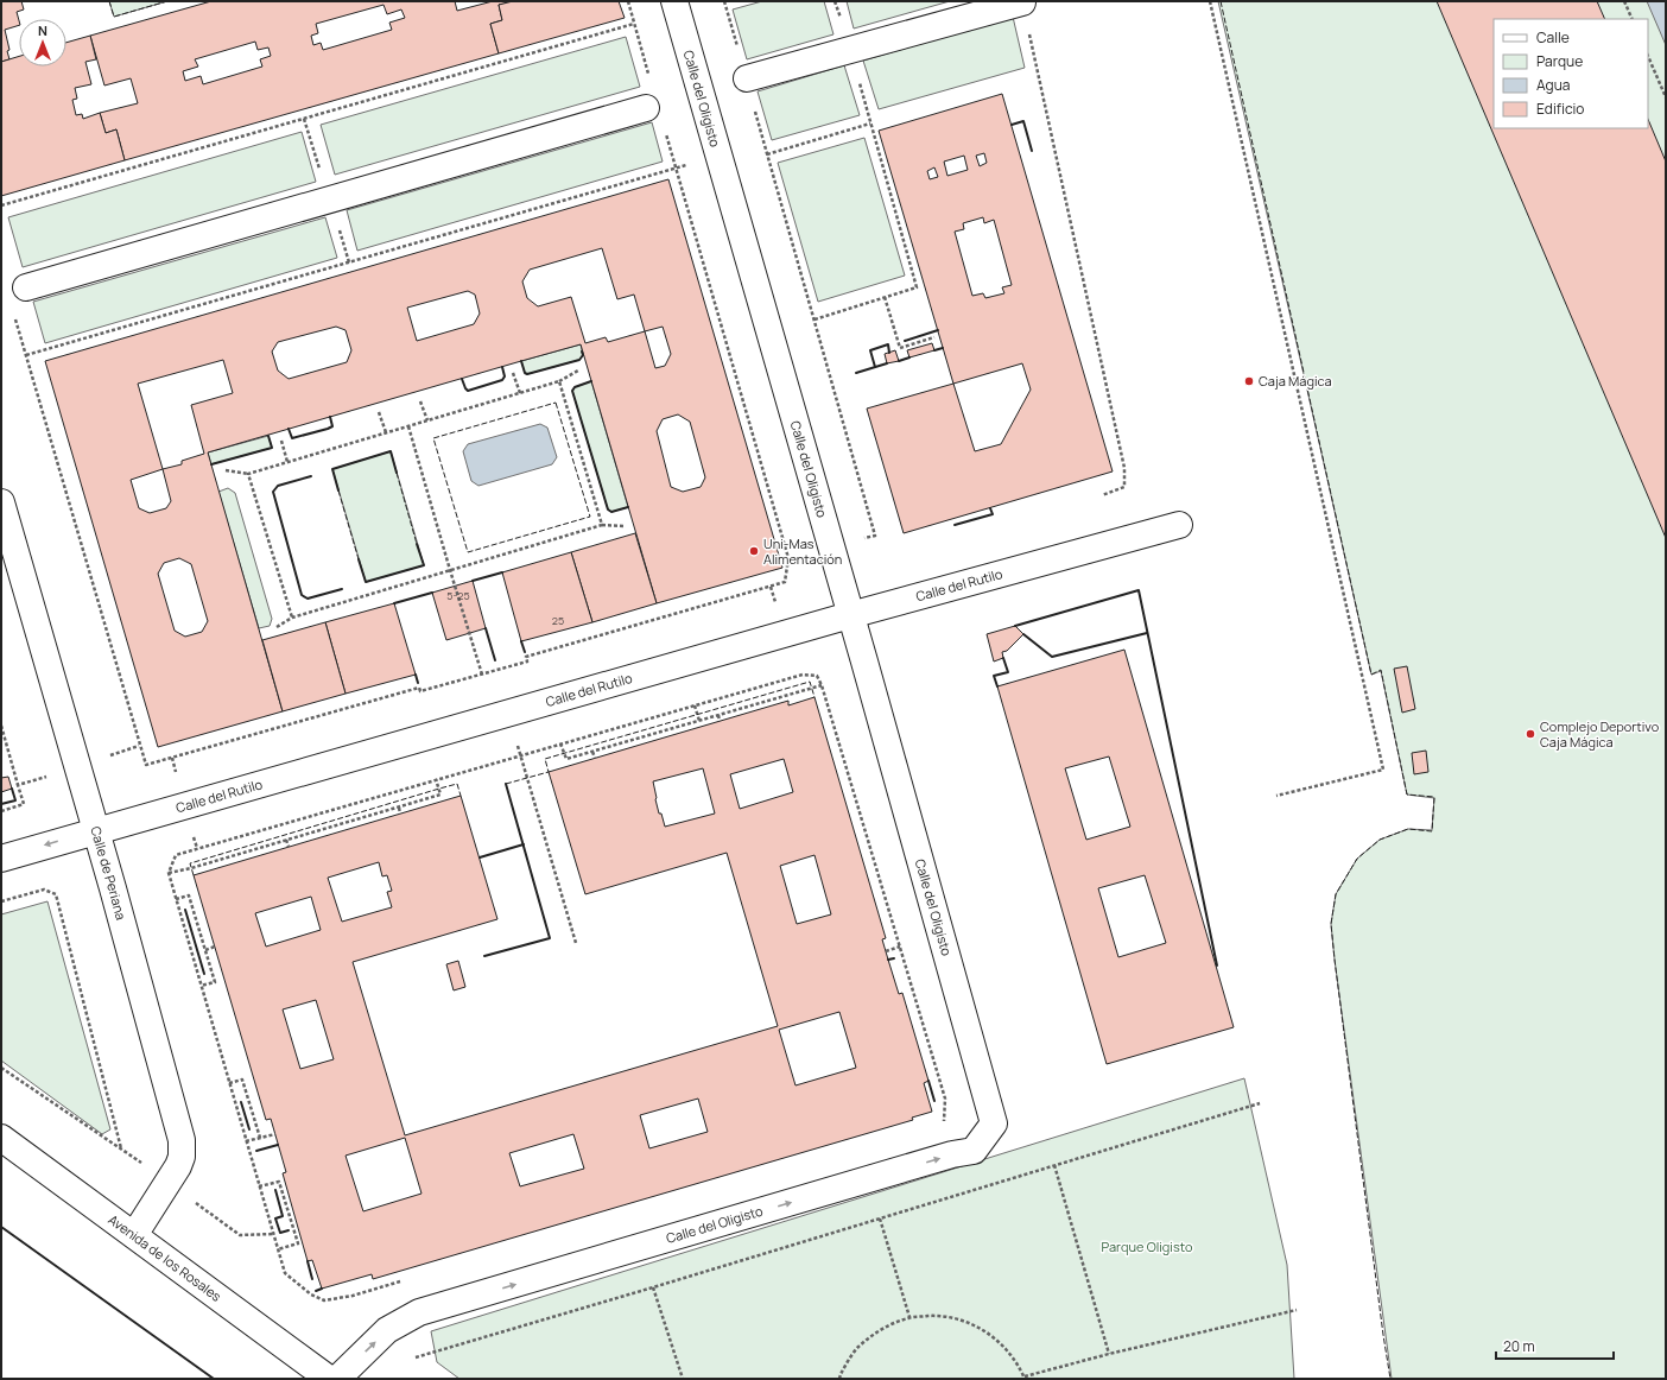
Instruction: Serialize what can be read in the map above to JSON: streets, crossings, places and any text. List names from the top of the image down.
{
  "streets": {
    "street": [
      "Calle del Oligisto",
      "Calle del Rutilo",
      "Calle de Periana",
      "Avenida de los Rosales"
    ]
  },
  "crossings": [
    ["Calle del Oligisto", "Calle del Rutilo"],
    ["Calle del Rutilo", "Calle de Periana"],
    ["Calle de Periana", "Avenida de los Rosales"]
  ],
  "parks": ["Parque Oligisto"],
  "places": ["Caja Mágica", "Uni-Mas Alimentación", "Complejo Deportivo Caja Mágica"],
  "house_numbers": ["5-25", "25"],
  "legend": [
    "Calle",
    "Parque",
    "Agua",
    "Edificio"
  ],
  "scale_bar": "20 m",
  "north": "top"
}
